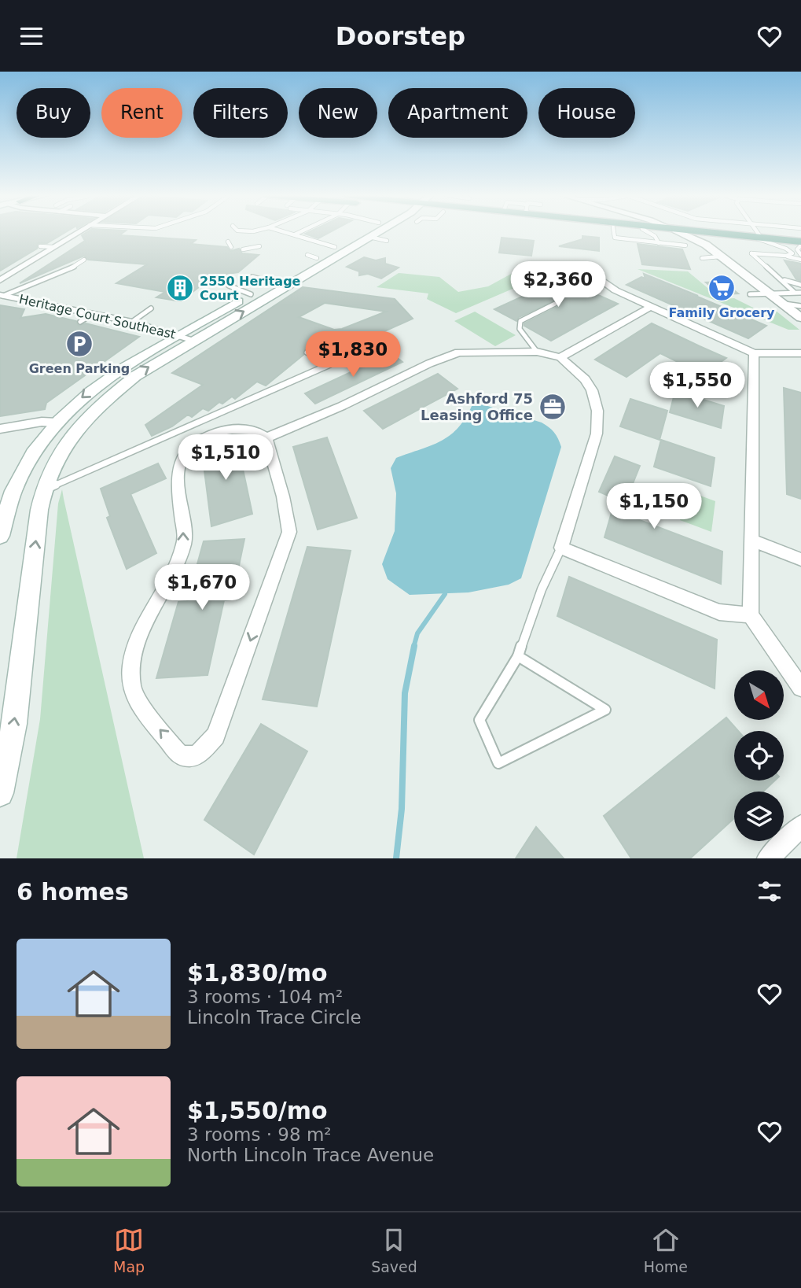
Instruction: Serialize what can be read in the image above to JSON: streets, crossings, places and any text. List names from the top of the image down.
{
  "streets": {
    "street": ["Heritage Court Southeast"]
  },
  "places": {
    "building": ["2550 Heritage Court"],
    "supermarket": ["Family Grocery"],
    "parking": ["Green Parking"],
    "office": ["Ashford 75 Leasing Office"]
  },
  "north": "bottom right",
  "page": {
    "header": "Doorstep",
    "chip": [
      "Buy",
      "Rent",
      "Filters",
      "New",
      "Apartment",
      "House"
    ],
    "price": [
      "$2,360",
      "$1,830",
      "$1,550",
      "$1,510",
      "$1,150",
      "$1,670"
    ],
    "heading": "6 homes",
    "list": [
      {
        "name": "$1,830/mo",
        "note": "3 rooms · 104 m² · Lincoln Trace Circle"
      },
      {
        "name": "$1,550/mo",
        "note": "3 rooms · 98 m² · North Lincoln Trace Avenue"
      }
    ],
    "tabs": ["Map", "Saved", "Home"]
  }
}
